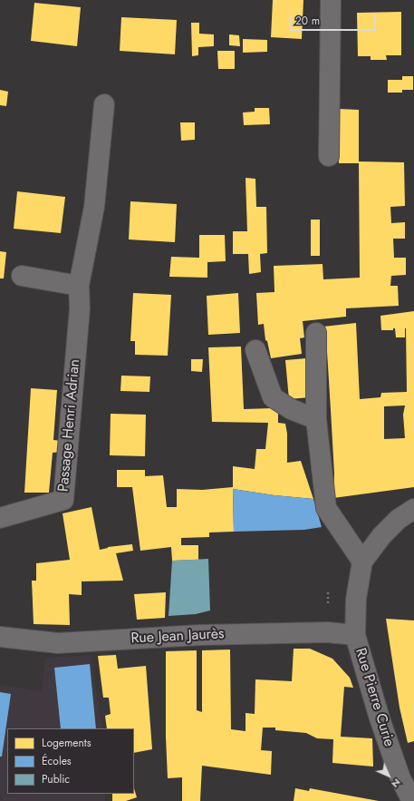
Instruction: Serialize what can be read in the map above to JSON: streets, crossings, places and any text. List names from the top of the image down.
{
  "streets": {
    "street": ["Passage Henri Adrian", "Rue Jean Jaurès", "Rue Pierre Curie"]
  },
  "crossings": [
    ["Rue Jean Jaurès", "Rue Pierre Curie"]
  ],
  "legend": ["Logements", "Écoles", "Public"],
  "scale_bar": "20 m",
  "north": "bottom right"
}
